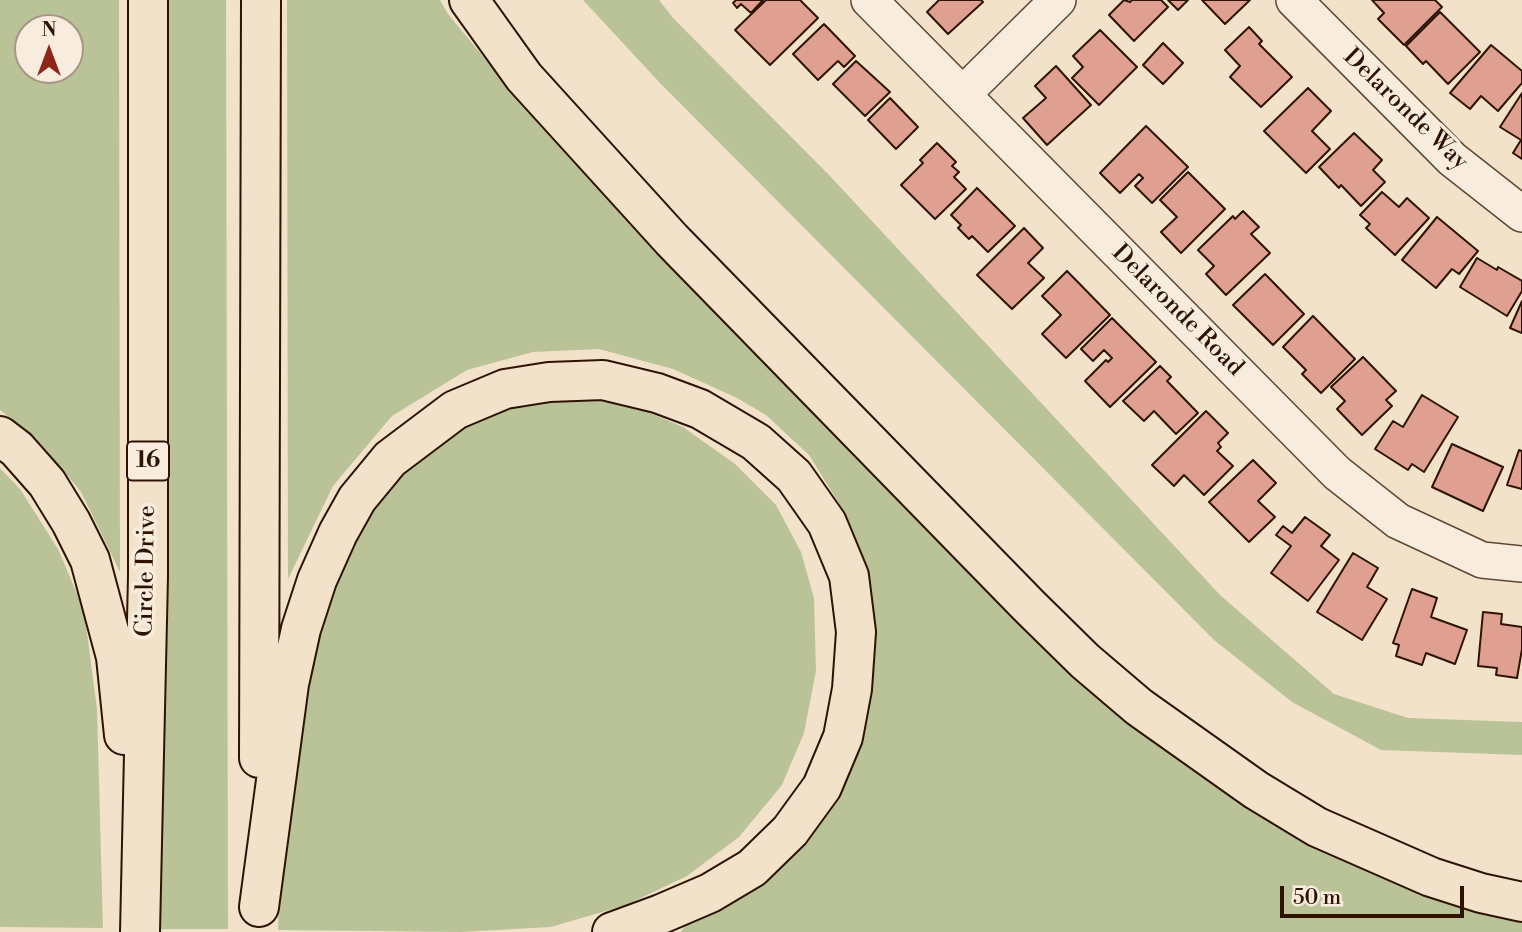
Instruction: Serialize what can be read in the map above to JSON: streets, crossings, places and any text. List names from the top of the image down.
{
  "streets": {
    "highway": ["16", "Circle Drive"],
    "street": ["Delaronde Way", "Delaronde Road"]
  },
  "scale_bar": "50 m",
  "north": "top"
}
